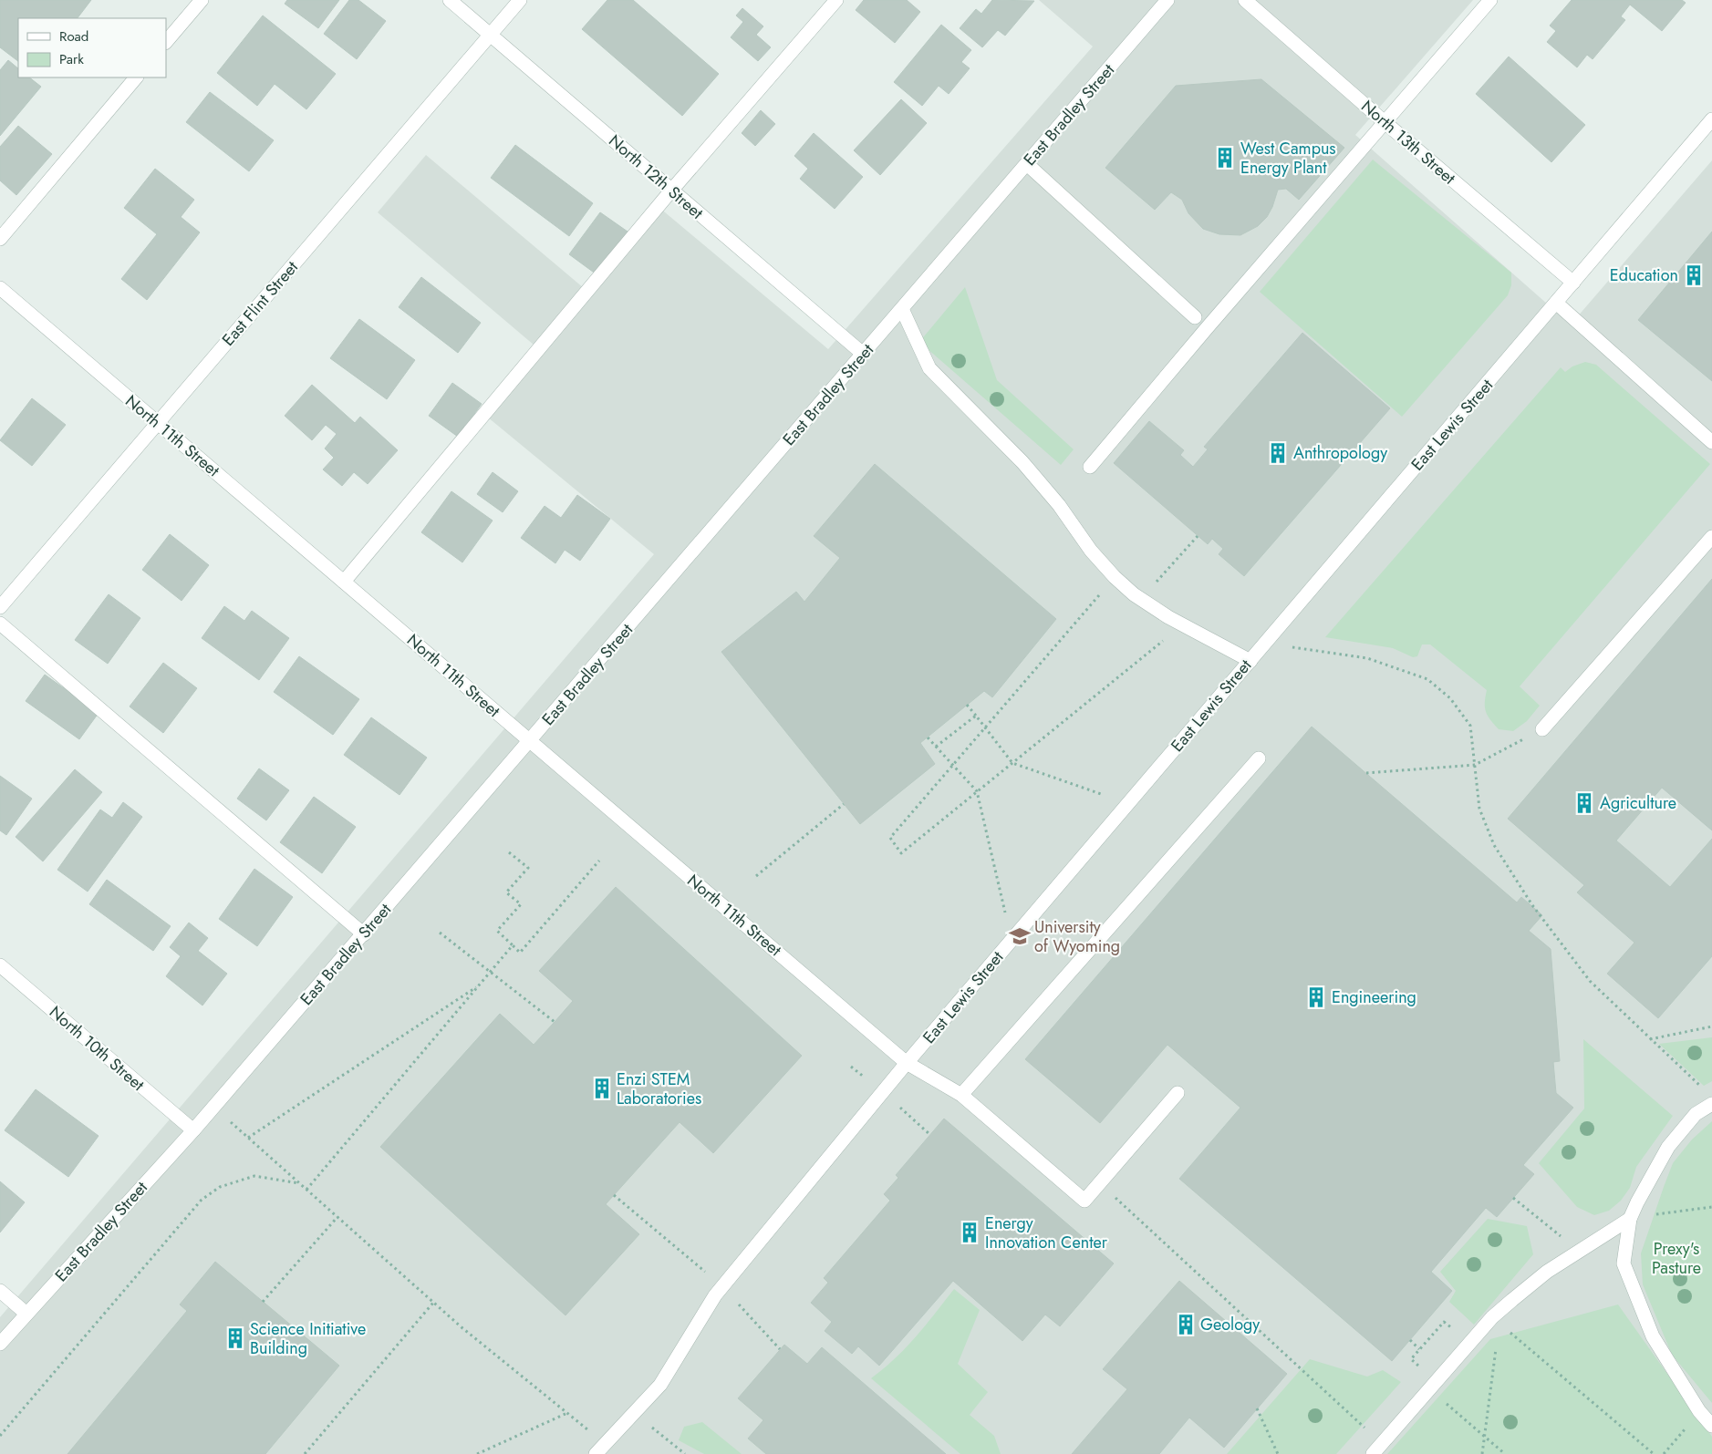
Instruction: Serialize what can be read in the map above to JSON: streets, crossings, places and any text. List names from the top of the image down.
{
  "streets": {
    "street": [
      "East Bradley Street",
      "North 13th Street",
      "North 12th Street",
      "East Flint Street",
      "East Lewis Street",
      "North 11th Street",
      "North 10th Street"
    ]
  },
  "crossings": [
    ["East Bradley Street", "North 12th Street"],
    ["East Bradley Street", "North 11th Street"],
    ["East Bradley Street", "North 10th Street"],
    ["North 13th Street", "East Lewis Street"],
    ["North 12th Street", "East Flint Street"],
    ["East Flint Street", "North 11th Street"],
    ["East Lewis Street", "North 11th Street"]
  ],
  "parks": ["Prexy's Pasture"],
  "places": {
    "building": [
      "West Campus Energy Plant",
      "Education",
      "Anthropology",
      "Agriculture",
      "Engineering",
      "Enzi STEM Laboratories",
      "Energy Innovation Center",
      "Geology",
      "Science Initiative Building"
    ],
    "school or university": ["University of Wyoming"]
  },
  "legend": ["Road", "Park"]
}
